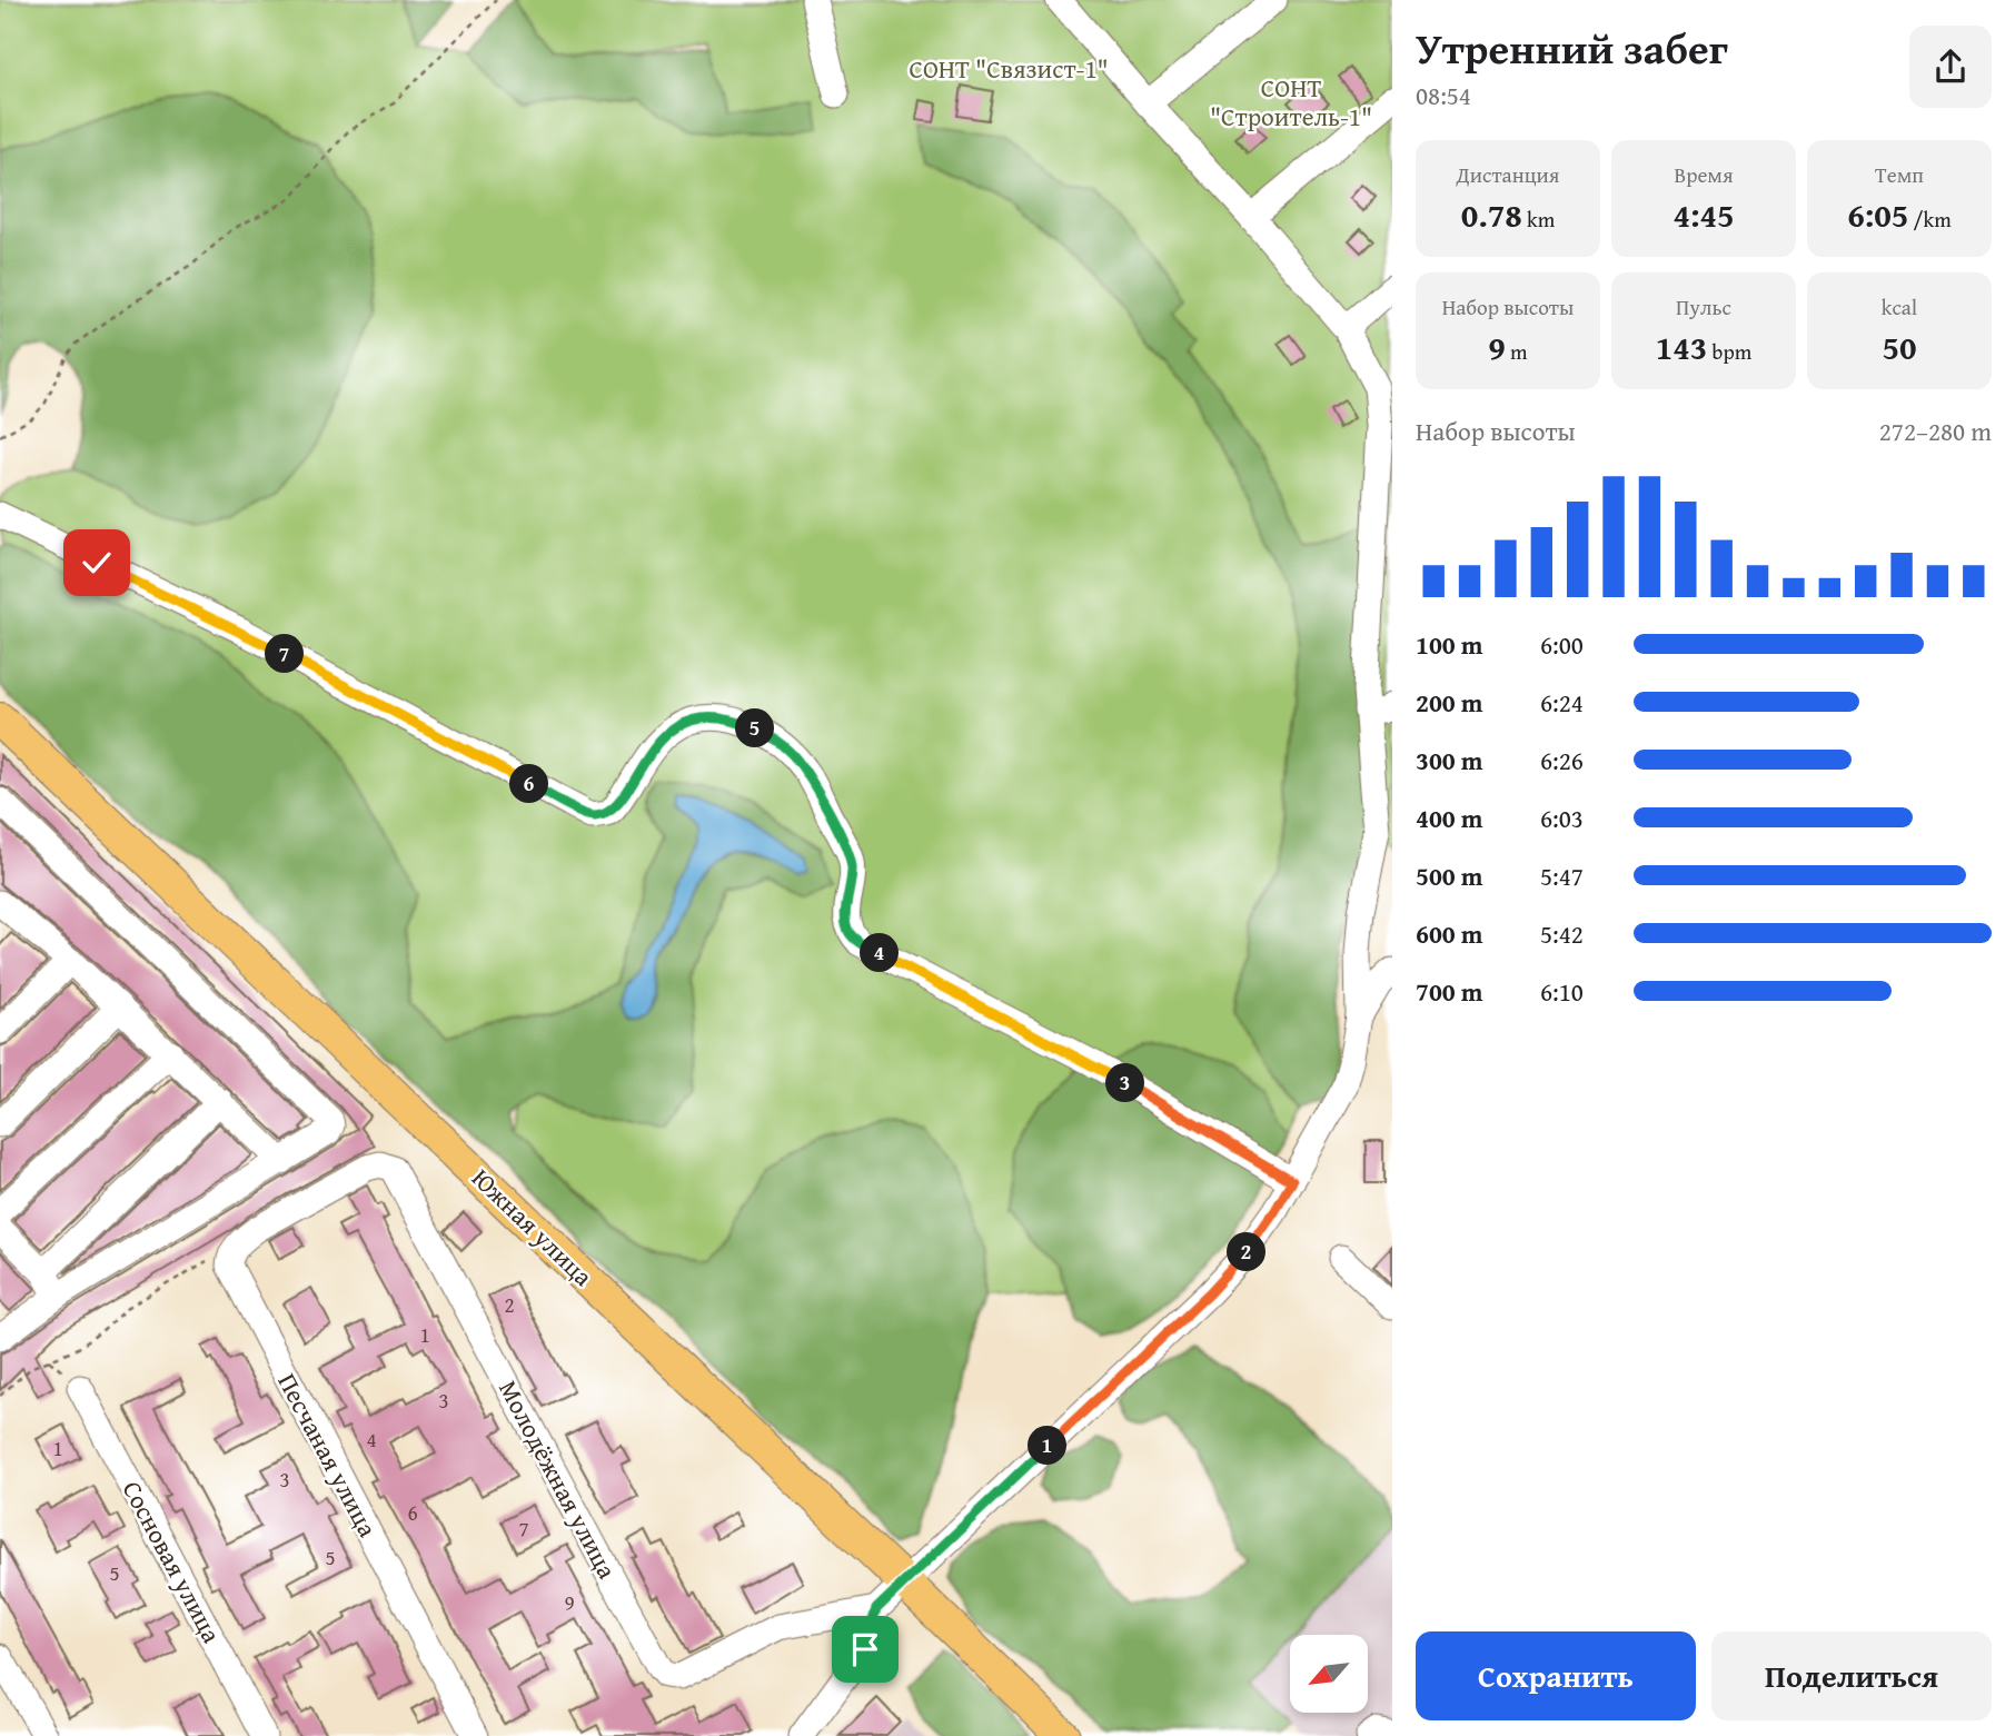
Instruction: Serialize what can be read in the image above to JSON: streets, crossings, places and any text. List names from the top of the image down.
{
  "streets": {
    "main road": ["Южная улица"],
    "street": ["Песчаная улица", "Молодёжная улица", "Сосновая улица"]
  },
  "crossings": [
    ["Песчаная улица", "Молодёжная улица"]
  ],
  "parks": ["СОНТ \"Связист-1\"", "СОНТ \"Строитель-1\""],
  "house_numbers": [
    "2",
    "1",
    "3",
    "4",
    "1",
    "3",
    "6",
    "7",
    "5",
    "5",
    "9"
  ],
  "north": "bottom left",
  "page": {
    "heading": ["Утренний забег", "08:54"],
    "stats": [
      ["Дистанция", "0.78 km"],
      ["Время", "4:45"],
      ["Темп", "6:05 /km"],
      ["Набор высоты", "9 m"],
      ["Пульс", "143 bpm"],
      ["kcal", "50"]
    ],
    "chart": ["Набор высоты", "272–280 m"],
    "list": [
      {
        "name": "100 m",
        "note": "6:00"
      },
      {
        "name": "200 m",
        "note": "6:24"
      },
      {
        "name": "300 m",
        "note": "6:26"
      },
      {
        "name": "400 m",
        "note": "6:03"
      },
      {
        "name": "500 m",
        "note": "5:47"
      },
      {
        "name": "600 m",
        "note": "5:42"
      },
      {
        "name": "700 m",
        "note": "6:10"
      }
    ],
    "pins": [
      "7",
      "5",
      "6",
      "4",
      "3",
      "2",
      "1"
    ],
    "buttons": ["Сохранить", "Поделиться"]
  }
}
